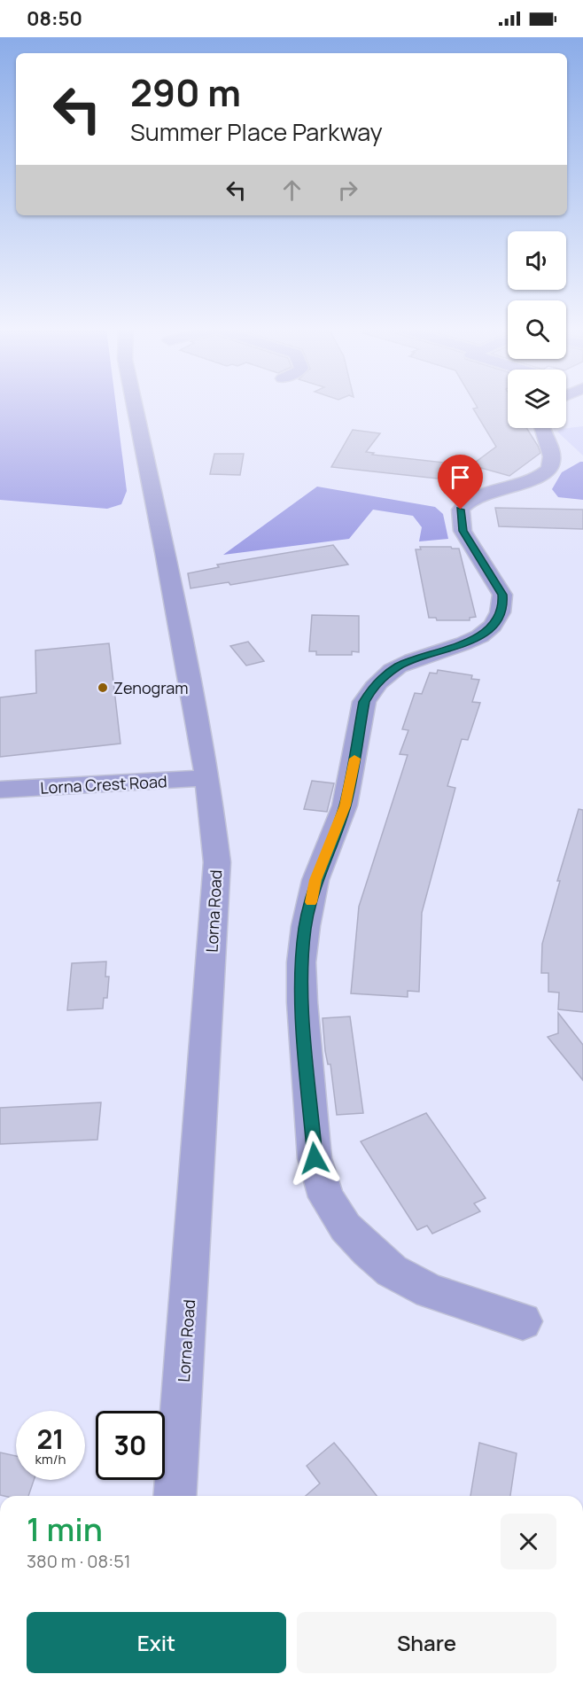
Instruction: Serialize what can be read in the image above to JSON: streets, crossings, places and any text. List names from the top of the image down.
{
  "streets": {
    "street": ["Lorna Crest Road", "Lorna Road"]
  },
  "crossings": [
    ["Lorna Crest Road", "Lorna Road"]
  ],
  "places": ["Zenogram"],
  "page": {
    "status": "08:50",
    "turn": ["290 m", "Summer Place Parkway"],
    "speed": "21 km/h",
    "limit": "30",
    "heading": ["1 min", "380 m · 08:51"],
    "buttons": ["Exit", "Share"]
  }
}
